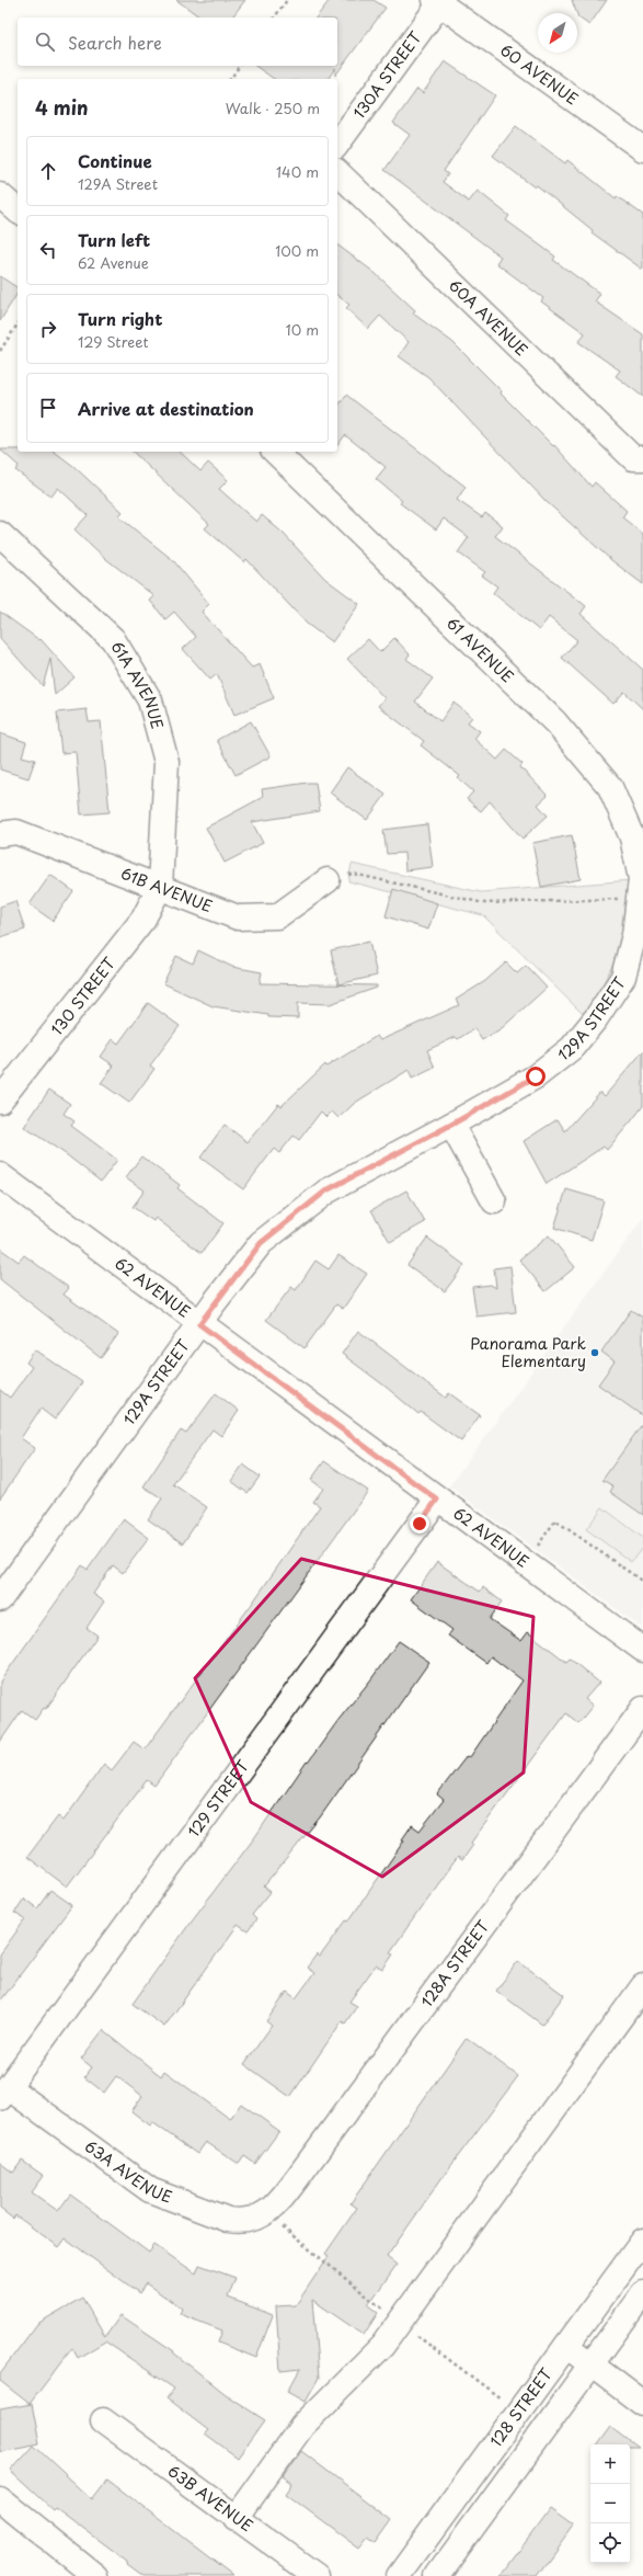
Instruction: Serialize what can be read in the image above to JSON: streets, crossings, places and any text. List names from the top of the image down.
{
  "streets": {
    "street": [
      "60 AVENUE",
      "130A STREET",
      "60A AVENUE",
      "61 AVENUE",
      "61A AVENUE",
      "61B AVENUE",
      "130 STREET",
      "129A STREET",
      "62 AVENUE",
      "129 STREET",
      "128A STREET",
      "63A AVENUE",
      "128 STREET",
      "63B AVENUE"
    ]
  },
  "crossings": [
    ["60 AVENUE", "130A STREET"],
    ["61 AVENUE", "129A STREET"],
    ["61A AVENUE", "61B AVENUE"],
    ["61A AVENUE", "130 STREET"],
    ["61B AVENUE", "130 STREET"],
    ["129A STREET", "62 AVENUE"],
    ["62 AVENUE", "129 STREET"],
    ["129 STREET", "63A AVENUE"],
    ["128A STREET", "63A AVENUE"]
  ],
  "places": ["Panorama Park Elementary"],
  "north": "bottom left",
  "page": {
    "search": "Search here",
    "heading": ["4 min", "Walk · 250 m"],
    "list": [
      ["Continue", "129A Street", "140 m"],
      ["Turn left", "62 Avenue", "100 m"],
      ["Turn right", "129 Street", "10 m"],
      "Arrive at destination"
    ],
    "map_buttons": ["+", "−"]
  }
}
